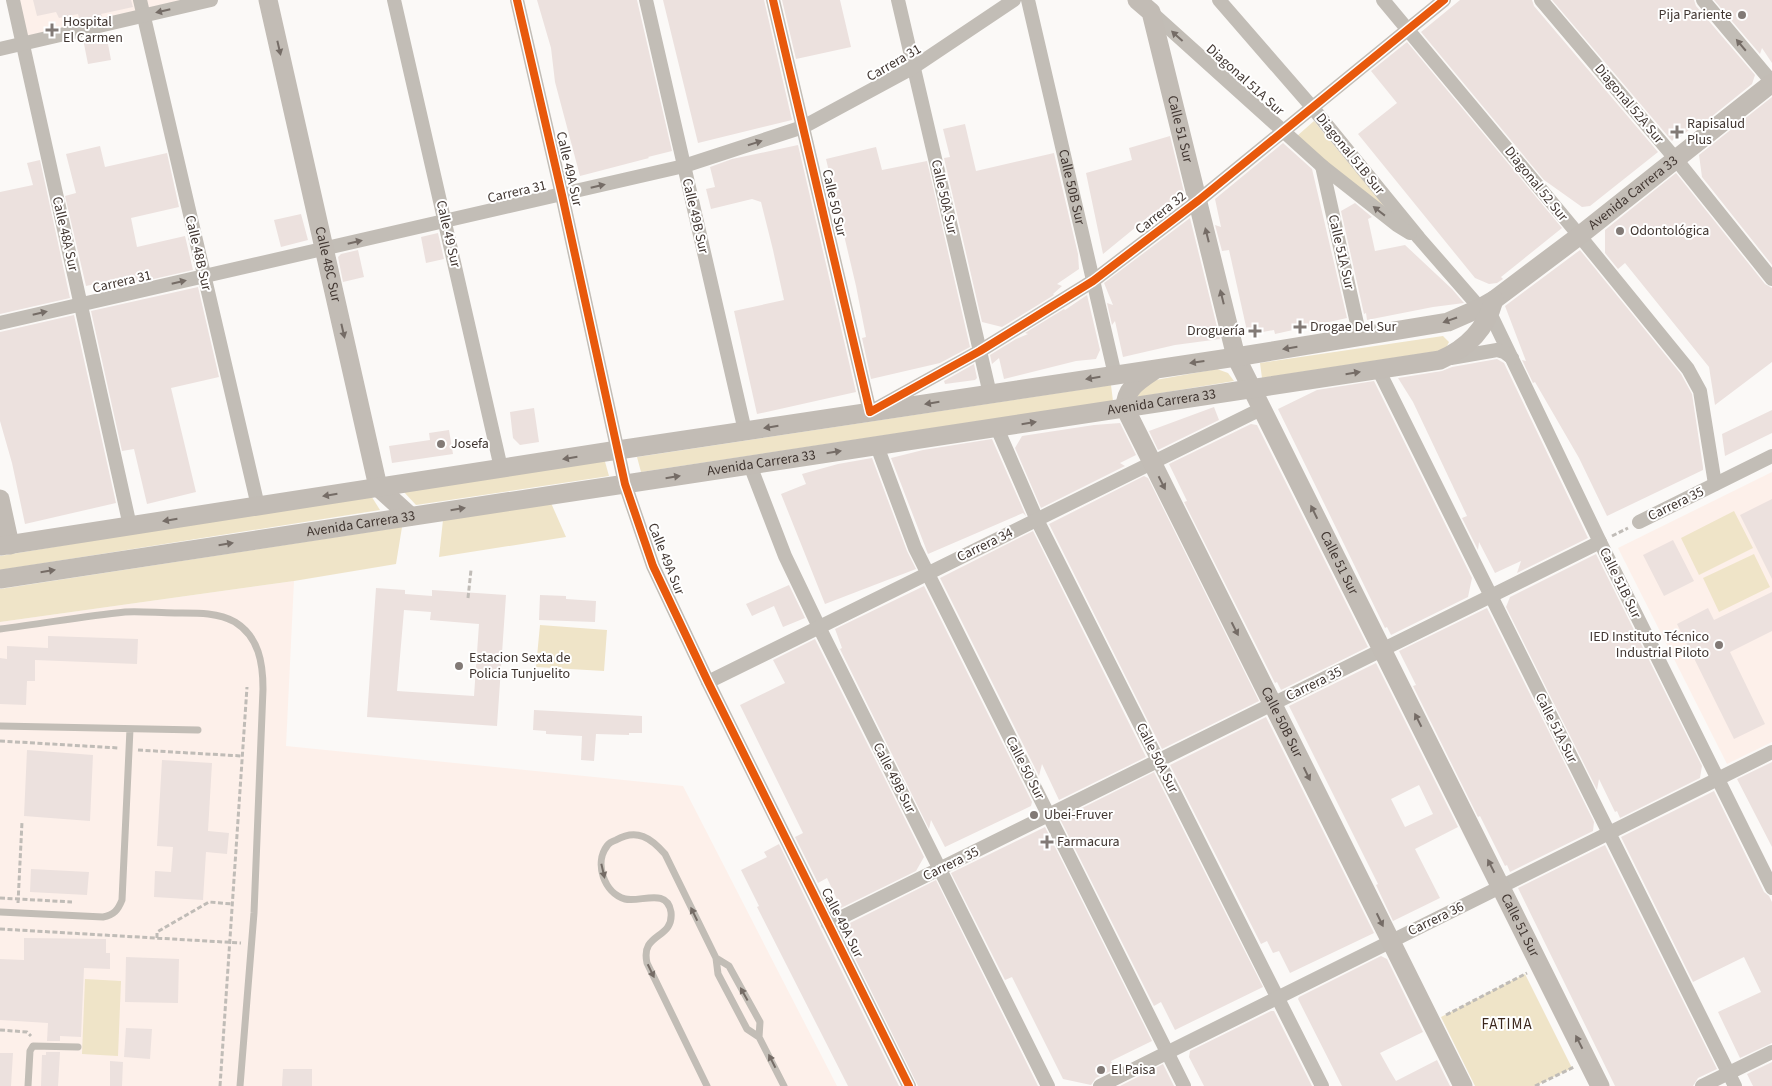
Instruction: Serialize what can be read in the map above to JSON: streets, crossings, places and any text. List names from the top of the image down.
{
  "streets": {
    "main road": [
      "Calle 51 Sur",
      "Calle 50B Sur",
      "Avenida Carrera 33",
      "Calle 48C Sur"
    ],
    "street": [
      "Carrera 31",
      "Diagonal 51A Sur",
      "Diagonal 52A Sur",
      "Diagonal 51B Sur",
      "Calle 49A Sur",
      "Diagonal 52 Sur",
      "Calle 50A Sur",
      "Calle 50 Sur",
      "Carrera 32",
      "Calle 49B Sur",
      "Calle 48A Sur",
      "Calle 49 Sur",
      "Calle 51A Sur",
      "Calle 48B Sur",
      "Carrera 35",
      "Carrera 34",
      "Calle 51B Sur",
      "Carrera 36"
    ]
  },
  "crossings": [
    ["Carrera 31", "Calle 49A Sur"],
    ["Carrera 31", "Calle 50A Sur"],
    ["Carrera 31", "Calle 50 Sur"],
    ["Carrera 31", "Calle 49B Sur"],
    ["Carrera 31", "Calle 48A Sur"],
    ["Carrera 31", "Calle 49 Sur"],
    ["Carrera 31", "Calle 48B Sur"],
    ["Carrera 31", "Calle 48C Sur"],
    ["Diagonal 51A Sur", "Calle 51 Sur"],
    ["Diagonal 51A Sur", "Diagonal 51B Sur"],
    ["Diagonal 51A Sur", "Carrera 32"],
    ["Diagonal 51A Sur", "Calle 51A Sur"],
    ["Diagonal 52A Sur", "Avenida Carrera 33"],
    ["Calle 51 Sur", "Avenida Carrera 33"],
    ["Calle 51 Sur", "Carrera 32"],
    ["Calle 51 Sur", "Carrera 35"],
    ["Calle 51 Sur", "Carrera 34"],
    ["Calle 51 Sur", "Carrera 36"],
    ["Diagonal 51B Sur", "Avenida Carrera 33"],
    ["Diagonal 51B Sur", "Carrera 32"],
    ["Diagonal 51B Sur", "Calle 51B Sur"],
    ["Calle 49A Sur", "Avenida Carrera 33"],
    ["Calle 49A Sur", "Carrera 35"],
    ["Calle 49A Sur", "Carrera 34"],
    ["Diagonal 52 Sur", "Avenida Carrera 33"],
    ["Diagonal 52 Sur", "Carrera 32"],
    ["Diagonal 52 Sur", "Carrera 35"],
    ["Calle 50B Sur", "Avenida Carrera 33"],
    ["Calle 50B Sur", "Carrera 32"],
    ["Calle 50B Sur", "Carrera 35"],
    ["Calle 50B Sur", "Carrera 34"],
    ["Calle 50B Sur", "Carrera 36"],
    ["Avenida Carrera 33", "Calle 50A Sur"],
    ["Avenida Carrera 33", "Calle 50 Sur"],
    ["Avenida Carrera 33", "Carrera 32"],
    ["Avenida Carrera 33", "Calle 49B Sur"],
    ["Avenida Carrera 33", "Calle 48A Sur"],
    ["Avenida Carrera 33", "Calle 49 Sur"],
    ["Avenida Carrera 33", "Calle 51A Sur"],
    ["Avenida Carrera 33", "Calle 48B Sur"],
    ["Avenida Carrera 33", "Calle 48C Sur"],
    ["Avenida Carrera 33", "Calle 51B Sur"],
    ["Calle 50A Sur", "Carrera 32"],
    ["Calle 50A Sur", "Carrera 35"],
    ["Calle 50A Sur", "Carrera 34"],
    ["Calle 50A Sur", "Carrera 36"],
    ["Calle 50 Sur", "Carrera 32"],
    ["Calle 50 Sur", "Carrera 35"],
    ["Calle 50 Sur", "Carrera 34"],
    ["Calle 50 Sur", "Carrera 36"],
    ["Calle 49B Sur", "Carrera 35"],
    ["Calle 49B Sur", "Carrera 34"],
    ["Calle 51A Sur", "Carrera 35"],
    ["Calle 51A Sur", "Carrera 36"],
    ["Carrera 35", "Calle 51B Sur"],
    ["Calle 51B Sur", "Carrera 36"]
  ],
  "one_way": [
    "Carrera 31",
    "Diagonal 51A Sur",
    "Calle 51 Sur",
    "Calle 50B Sur",
    "Calle 48C Sur"
  ],
  "districts": ["FATIMA"],
  "places": {
    "other": [
      "Pija Pariente",
      "Odontológica",
      "Josefa",
      "IED Instituto Técnico Industrial Piloto",
      "Estacion Sexta de Policia Tunjuelito",
      "Ubei-Fruver",
      "El Paisa"
    ],
    "health": [
      "Hospital El Carmen",
      "Rapisalud Plus",
      "Drogae Del Sur",
      "Droguería",
      "Farmacura"
    ]
  }
}
